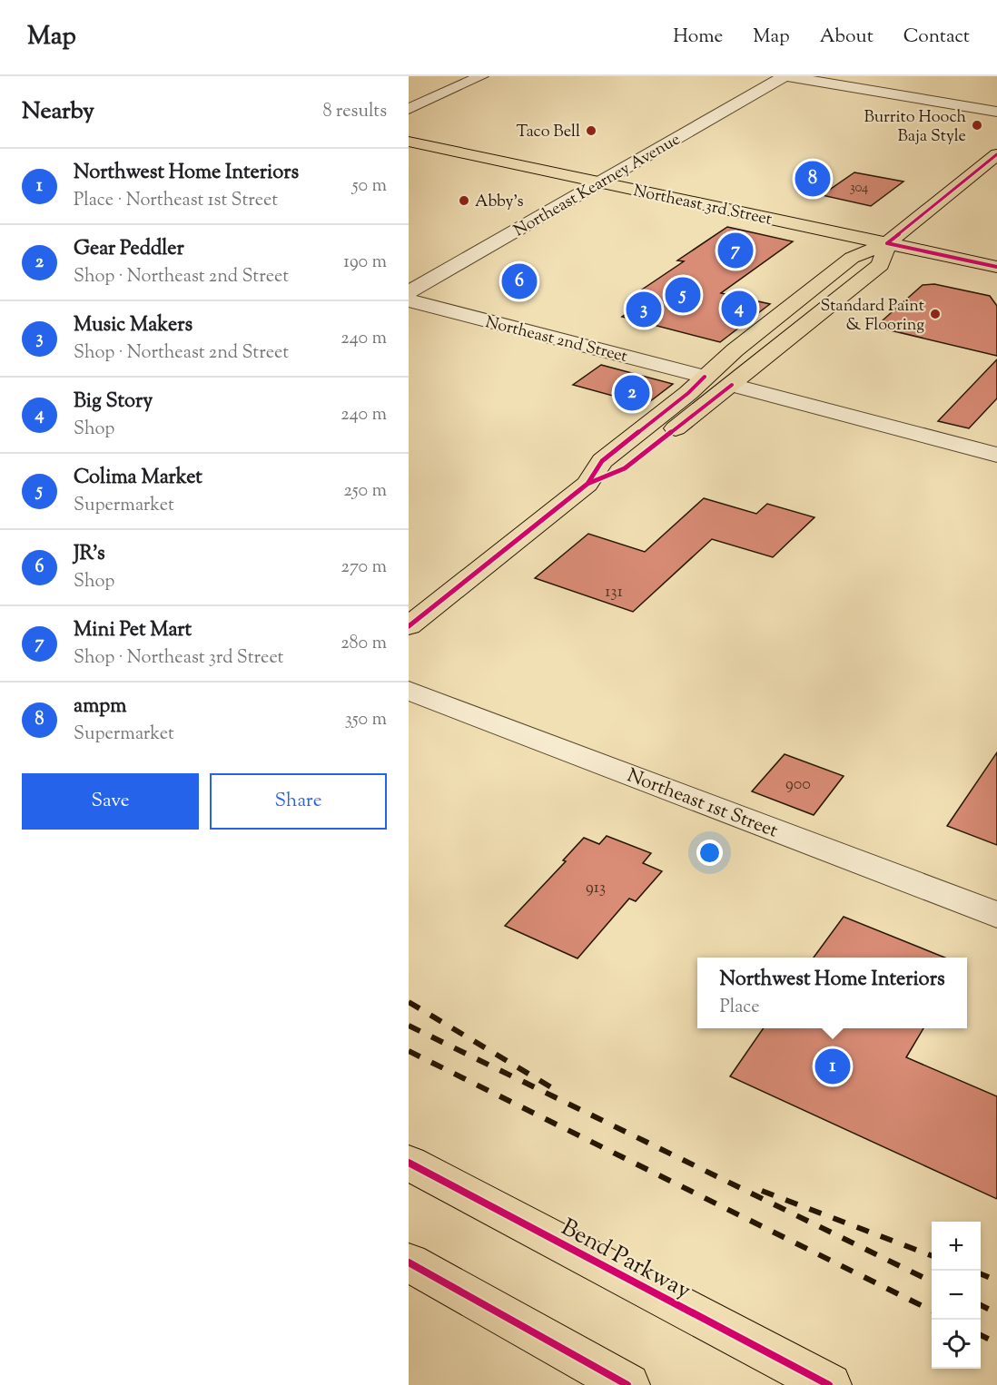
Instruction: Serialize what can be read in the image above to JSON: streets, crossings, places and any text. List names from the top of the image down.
{
  "streets": {
    "main road": ["Northeast 3rd Street", "Bend Parkway"],
    "street": ["Northeast Kearney Avenue", "Northeast 2nd Street", "Northeast 1st Street"]
  },
  "crossings": [
    ["Northeast Kearney Avenue", "Northeast 3rd Street"]
  ],
  "places": [
    "Burrito Hooch Baja Style",
    "Taco Bell",
    "Abby's",
    "Standard Paint & Flooring"
  ],
  "house_numbers": [
    "304",
    "131",
    "900",
    "913"
  ],
  "page": {
    "header": "Map",
    "nav": [
      "Home",
      "Map",
      "About",
      "Contact"
    ],
    "heading": ["Nearby", "8 results"],
    "list": [
      {
        "mark": "1",
        "name": "Northwest Home Interiors",
        "note": "Place · Northeast 1st Street",
        "value": "50 m"
      },
      {
        "mark": "2",
        "name": "Gear Peddler",
        "note": "Shop · Northeast 2nd Street",
        "value": "190 m"
      },
      {
        "mark": "3",
        "name": "Music Makers",
        "note": "Shop · Northeast 2nd Street",
        "value": "240 m"
      },
      {
        "mark": "4",
        "name": "Big Story",
        "note": "Shop",
        "value": "240 m"
      },
      {
        "mark": "5",
        "name": "Colima Market",
        "note": "Supermarket",
        "value": "250 m"
      },
      {
        "mark": "6",
        "name": "JR's",
        "note": "Shop",
        "value": "270 m"
      },
      {
        "mark": "7",
        "name": "Mini Pet Mart",
        "note": "Shop · Northeast 3rd Street",
        "value": "280 m"
      },
      {
        "mark": "8",
        "name": "ampm",
        "note": "Supermarket",
        "value": "350 m"
      }
    ],
    "pins": [
      "8",
      "7",
      "6",
      "5",
      "4",
      "3",
      "2",
      "1"
    ],
    "buttons": ["Save", "Share"],
    "popup": ["Northwest Home Interiors", "Place"],
    "map_buttons": ["+", "−"]
  }
}
